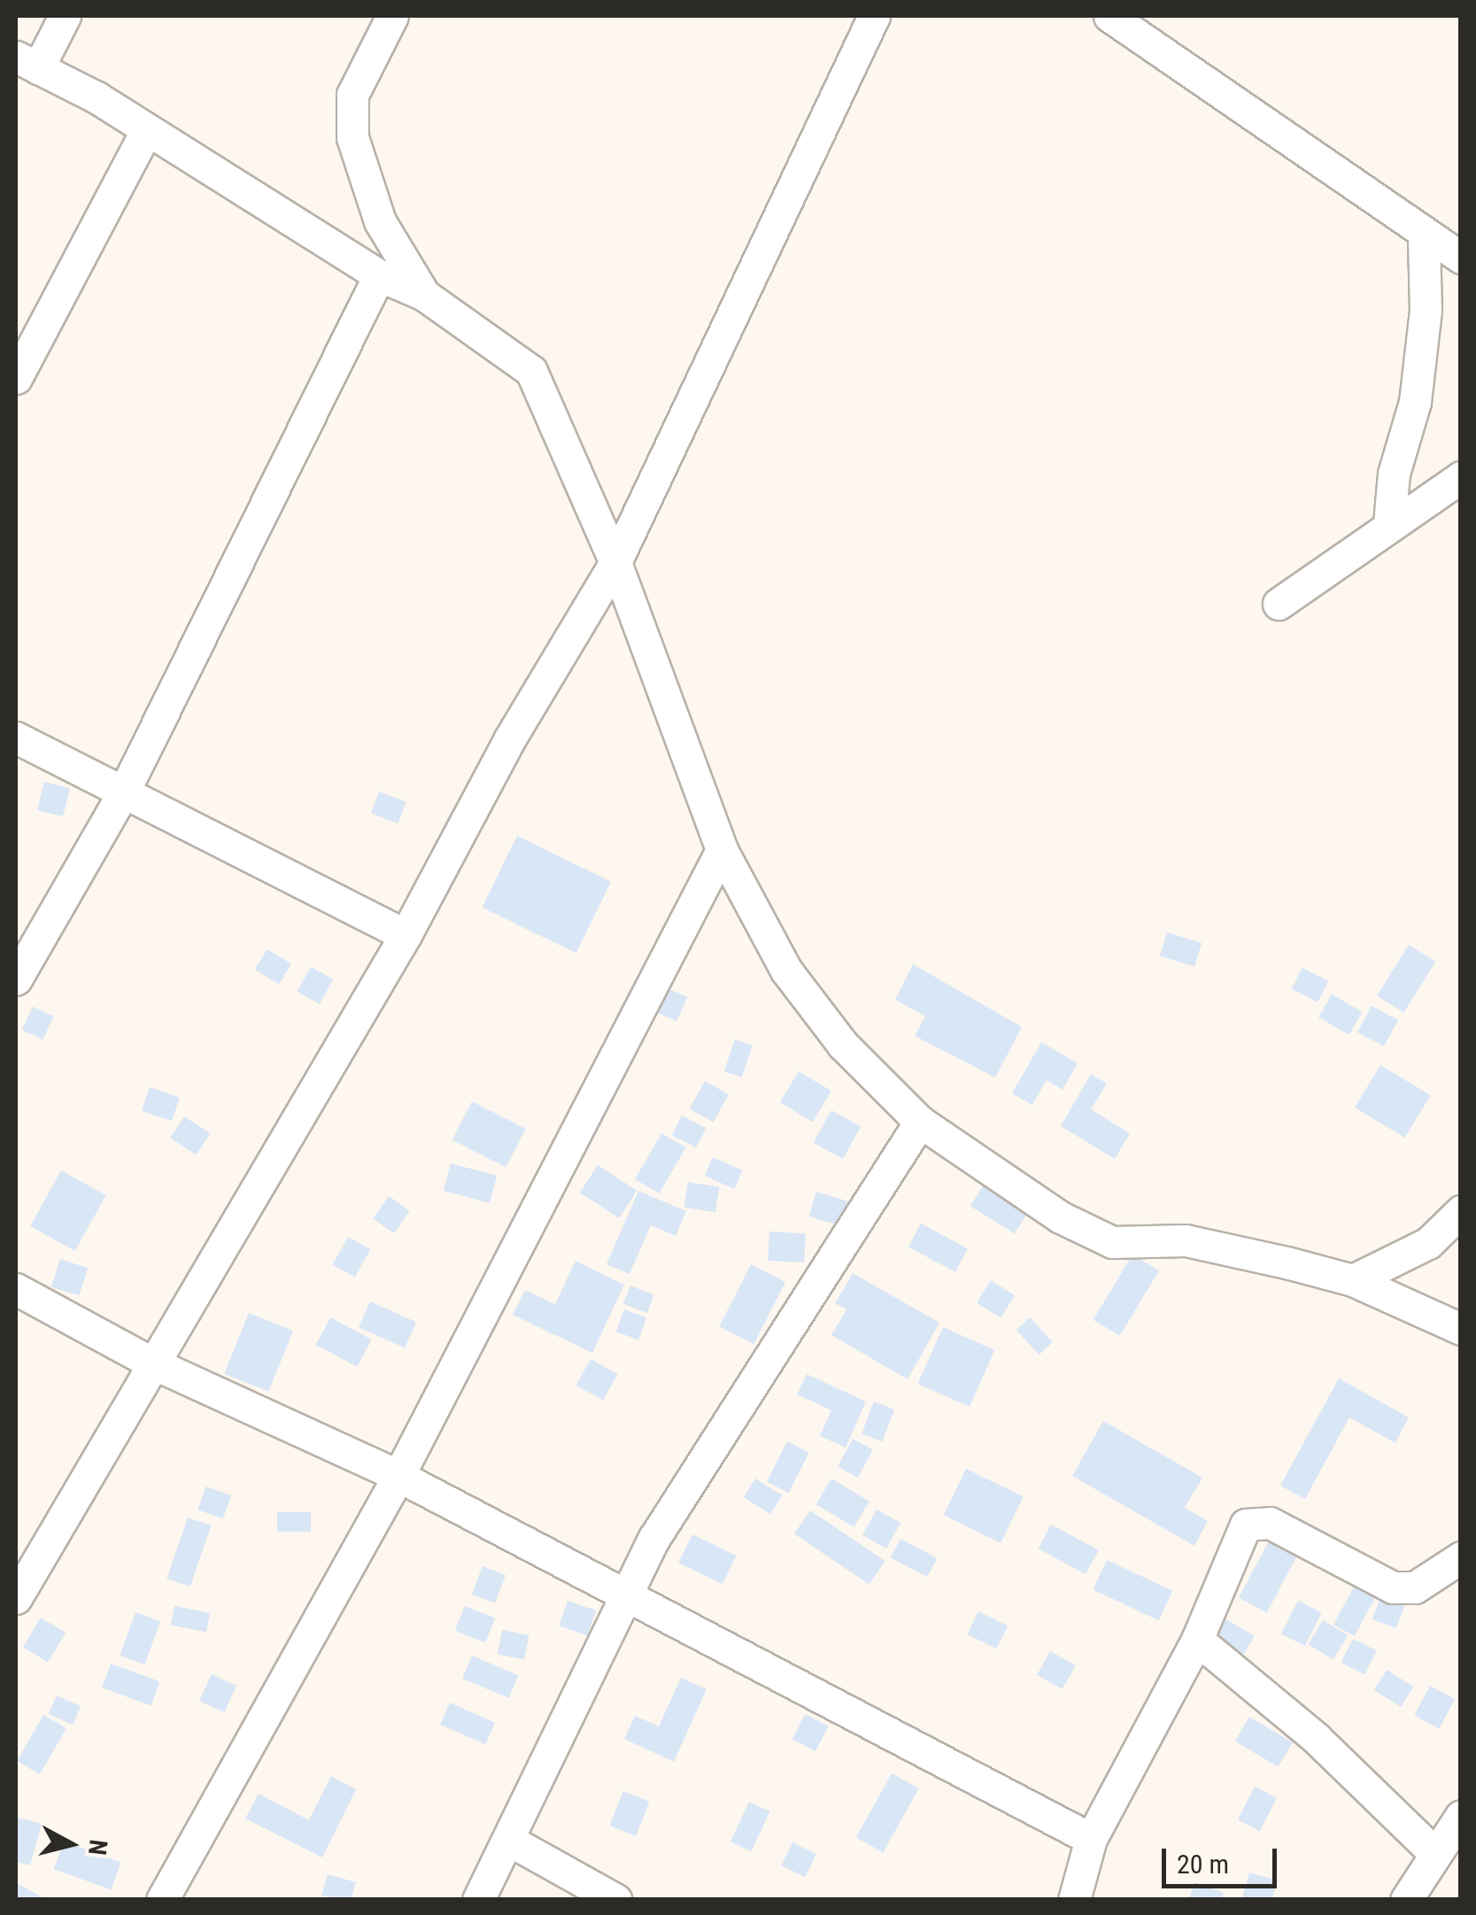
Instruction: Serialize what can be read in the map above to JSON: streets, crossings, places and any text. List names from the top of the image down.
{
  "scale_bar": "20 m",
  "north": "right"
}
